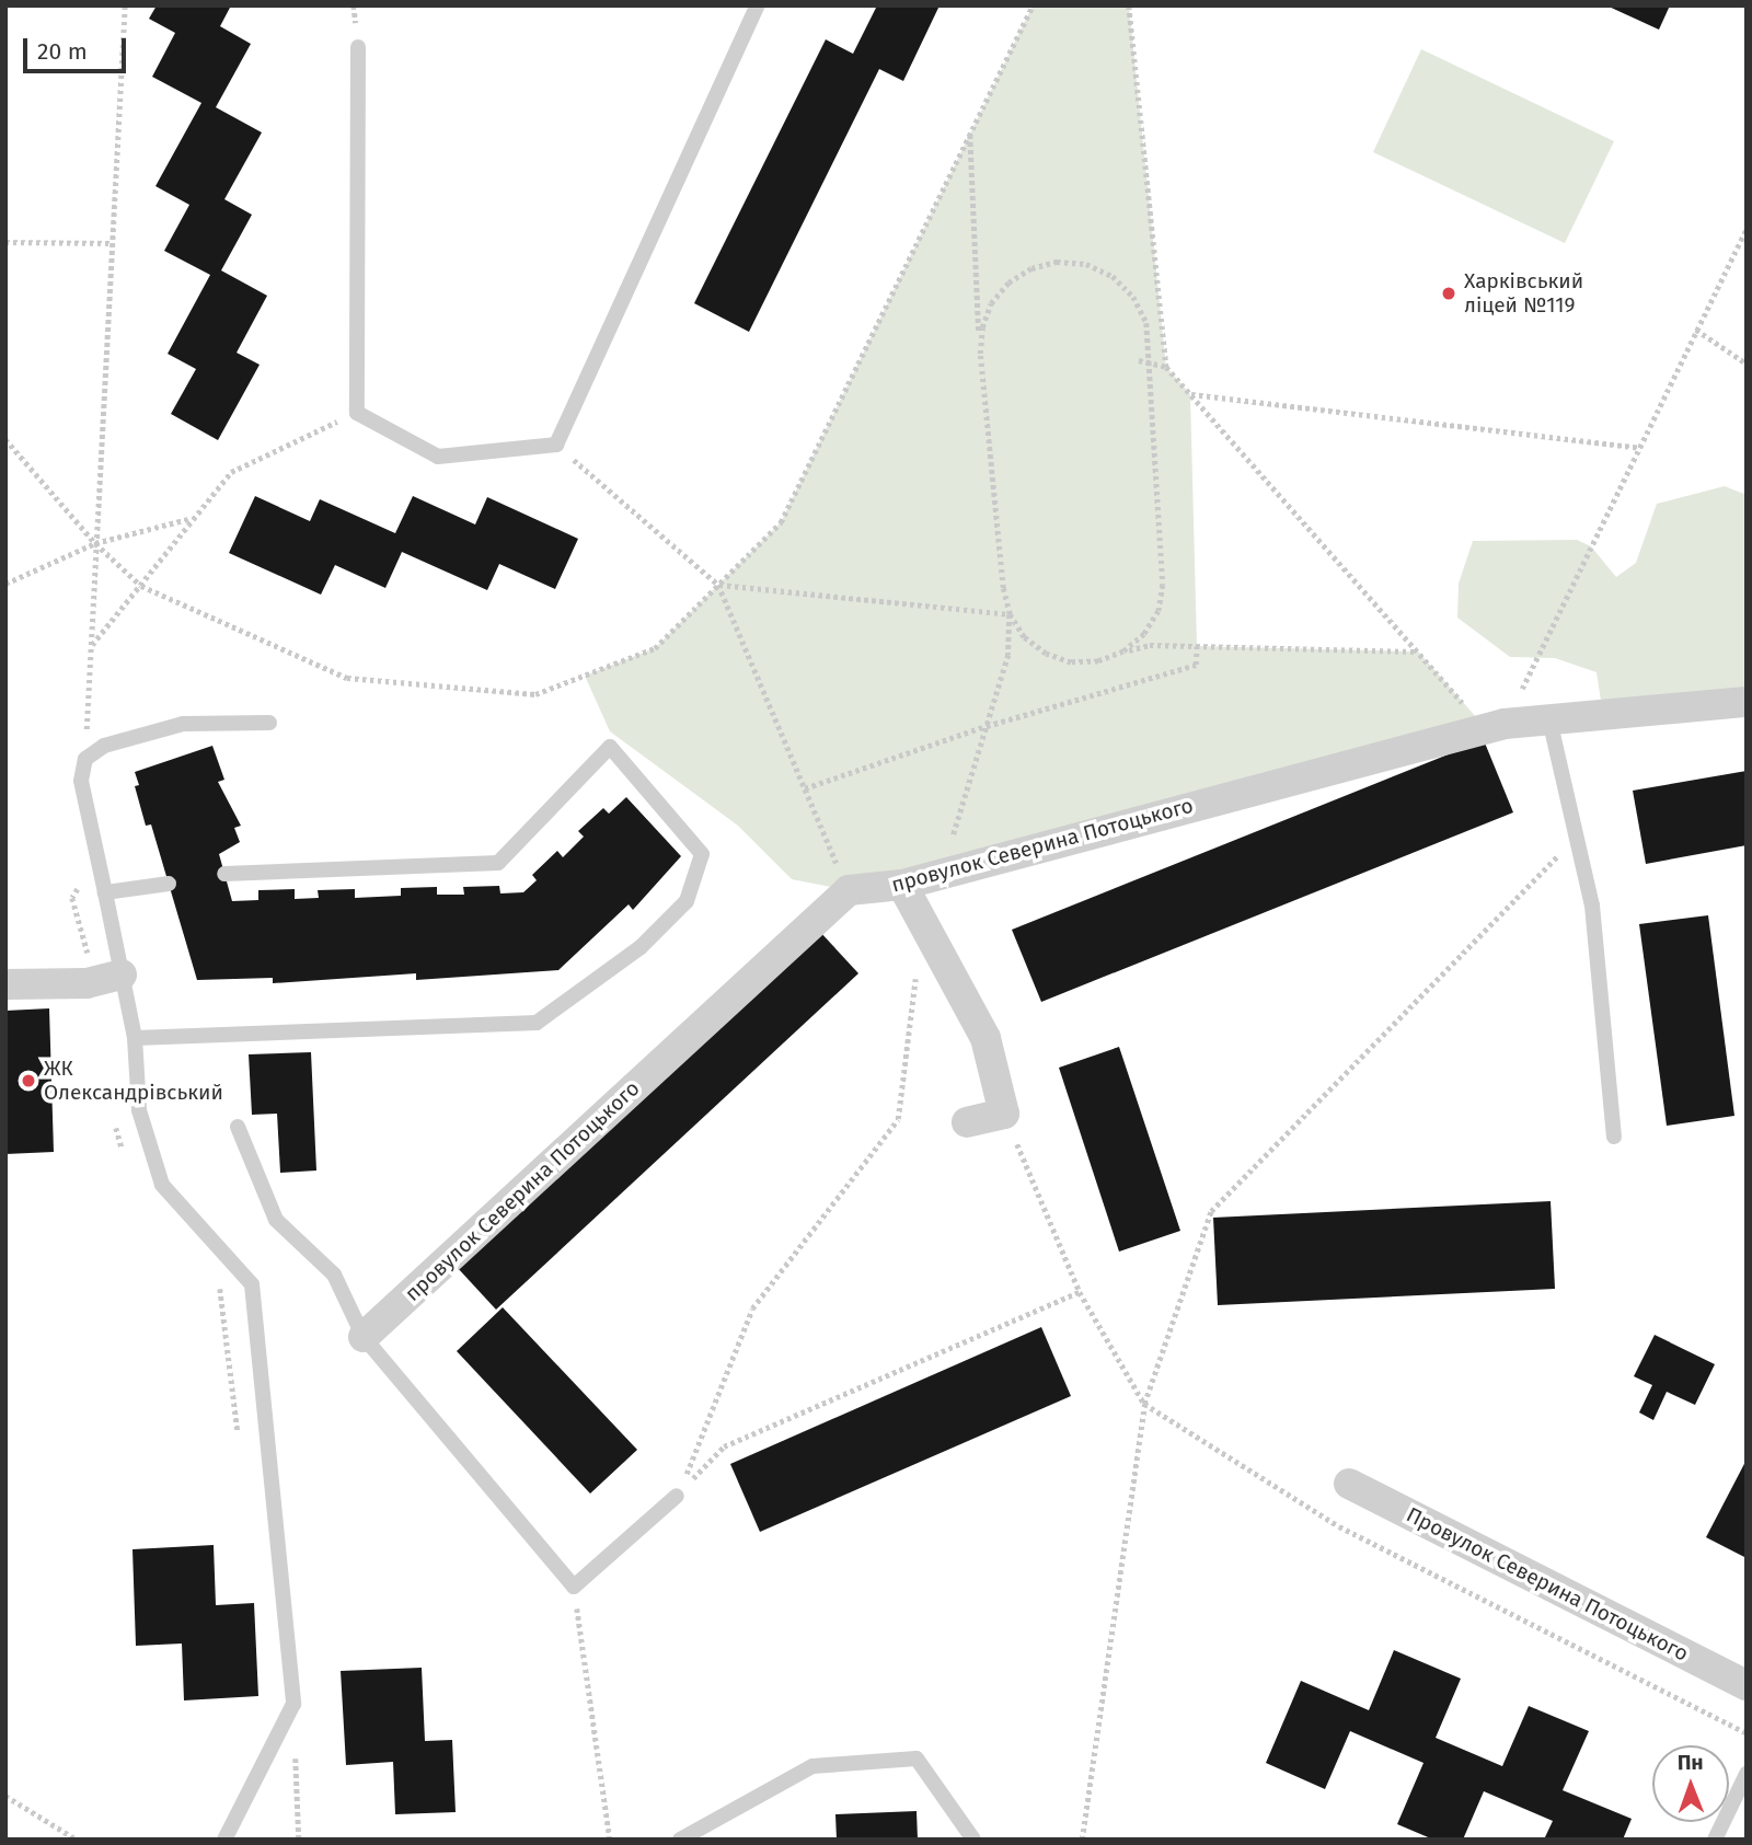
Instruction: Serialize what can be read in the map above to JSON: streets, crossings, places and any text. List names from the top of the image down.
{
  "streets": {
    "street": ["провулок Северина Потоцького", "Провулок Северина Потоцького"]
  },
  "places": ["Харківський ліцей №119", "ЖК Олександрівський"],
  "scale_bar": "20 m",
  "north": "top"
}
